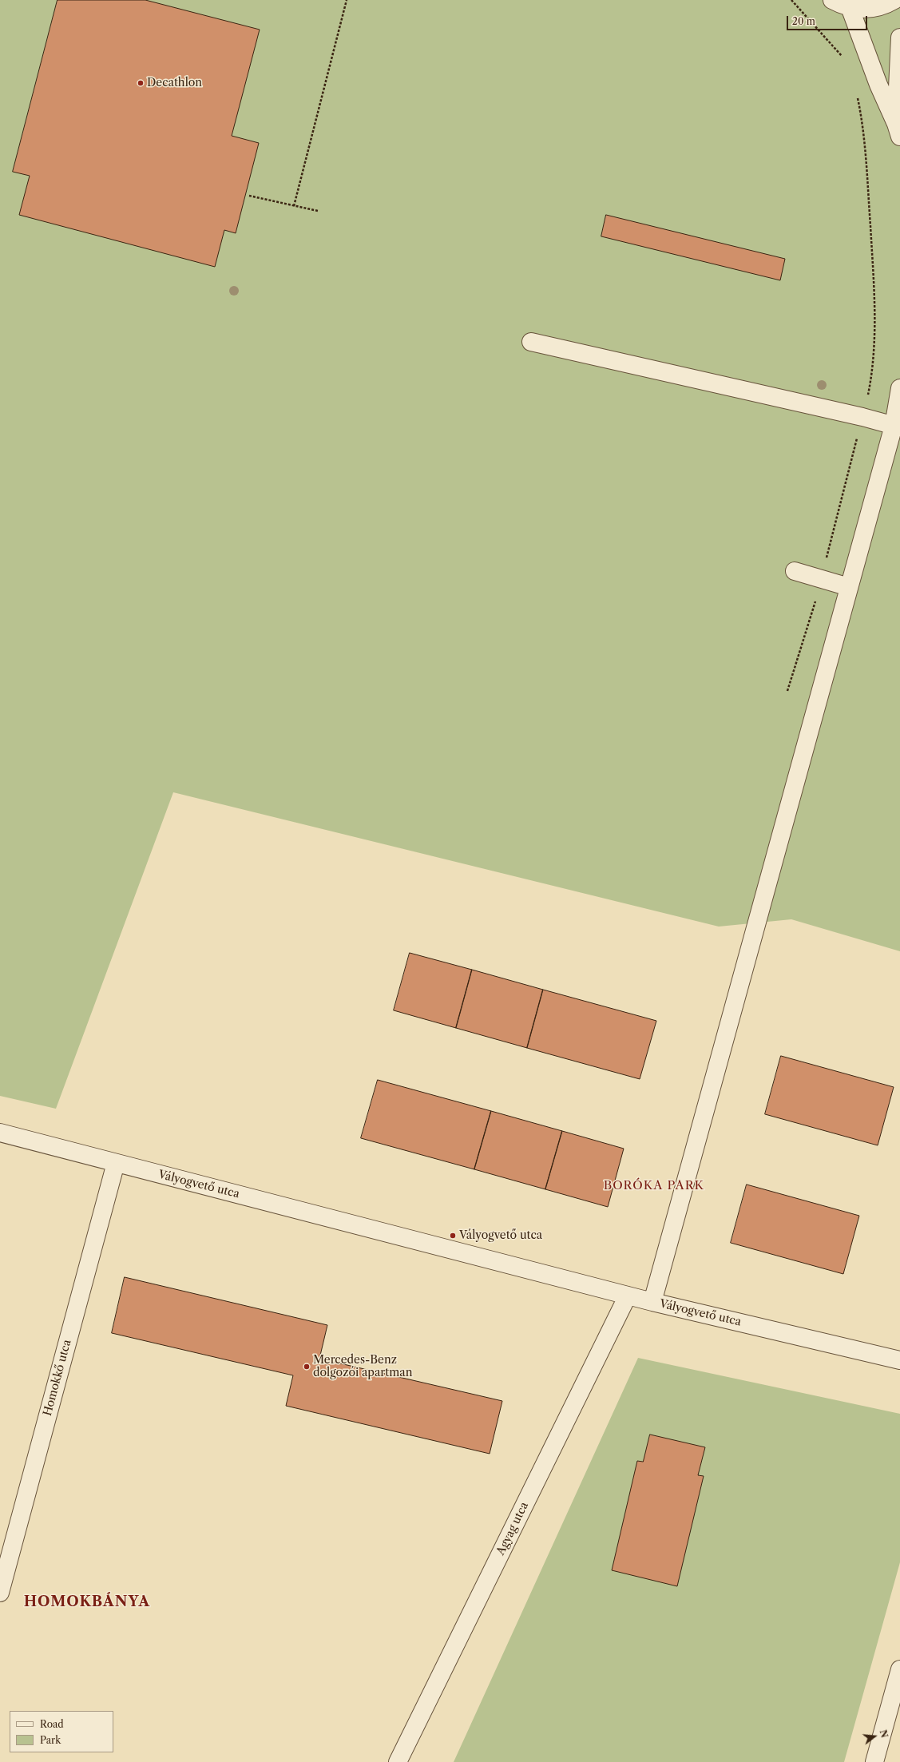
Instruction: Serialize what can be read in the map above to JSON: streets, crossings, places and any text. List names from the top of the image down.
{
  "streets": {
    "street": ["Vályogvető utca", "Homokkő utca", "Agyag utca"]
  },
  "crossings": [
    ["Vályogvető utca", "Homokkő utca"],
    ["Vályogvető utca", "Agyag utca"]
  ],
  "districts": ["BORÓKA PARK", "HOMOKBÁNYA"],
  "places": ["Decathlon", "Vályogvető utca", "Mercedes-Benz dolgozói apartman"],
  "legend": ["Road", "Park"],
  "scale_bar": "20 m",
  "north": "right"
}
